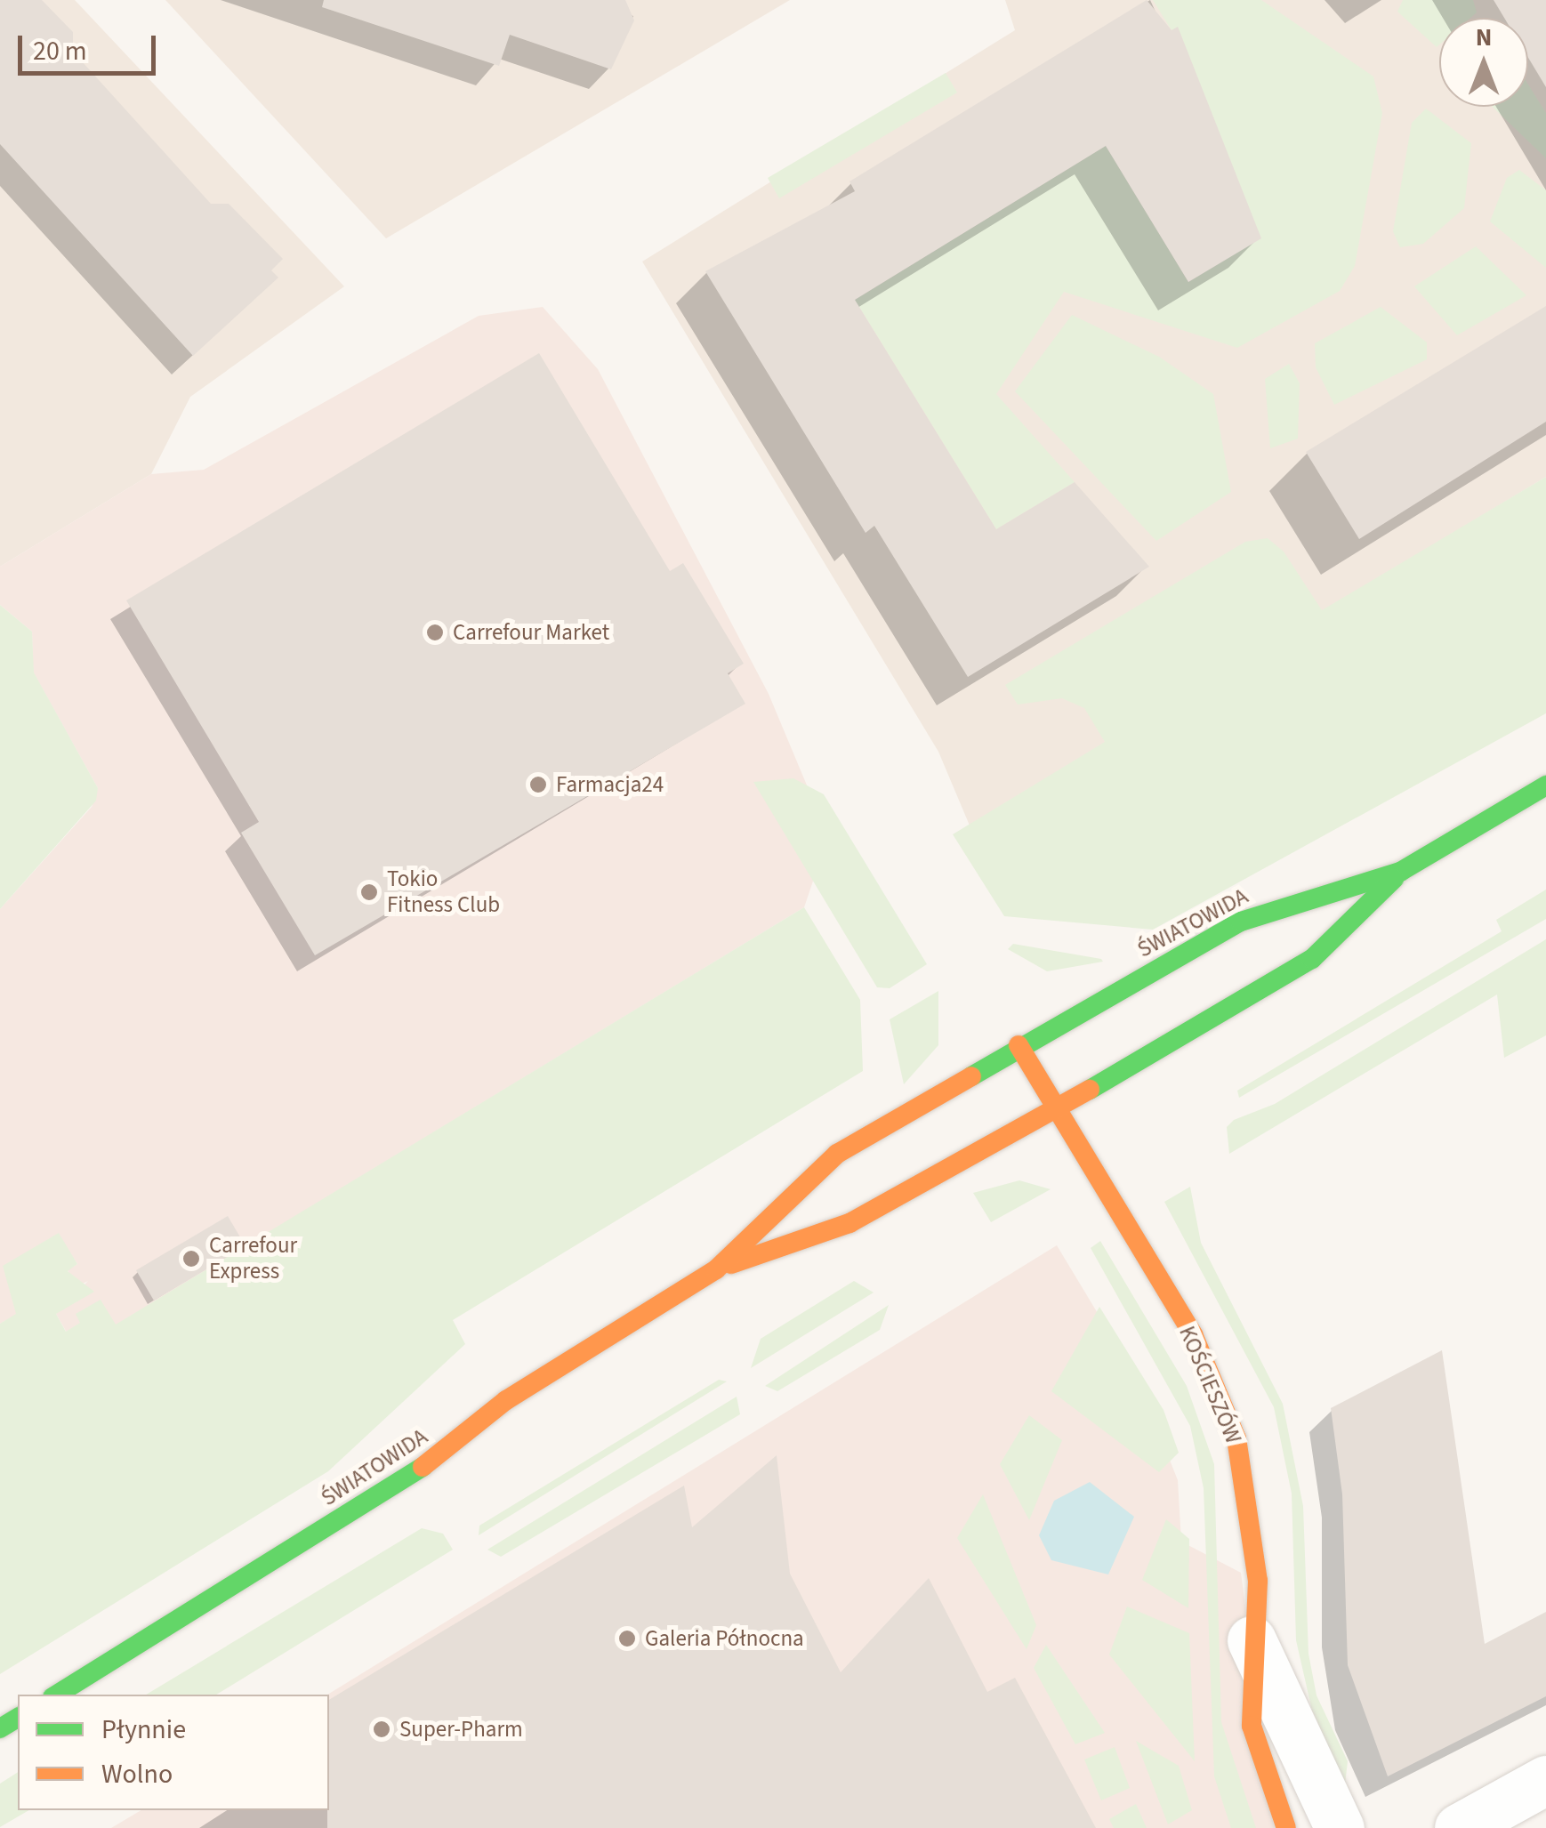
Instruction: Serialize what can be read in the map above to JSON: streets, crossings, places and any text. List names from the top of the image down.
{
  "streets": {
    "street": ["ŚWIATOWIDA", "KOŚCIESZÓW"]
  },
  "crossings": [
    ["ŚWIATOWIDA", "KOŚCIESZÓW"]
  ],
  "places": [
    "Carrefour Market",
    "Farmacja24",
    "Tokio Fitness Club",
    "Carrefour Express",
    "Galeria Północna",
    "Super-Pharm"
  ],
  "legend": ["Płynnie", "Wolno"],
  "scale_bar": "20 m",
  "north": "top"
}
